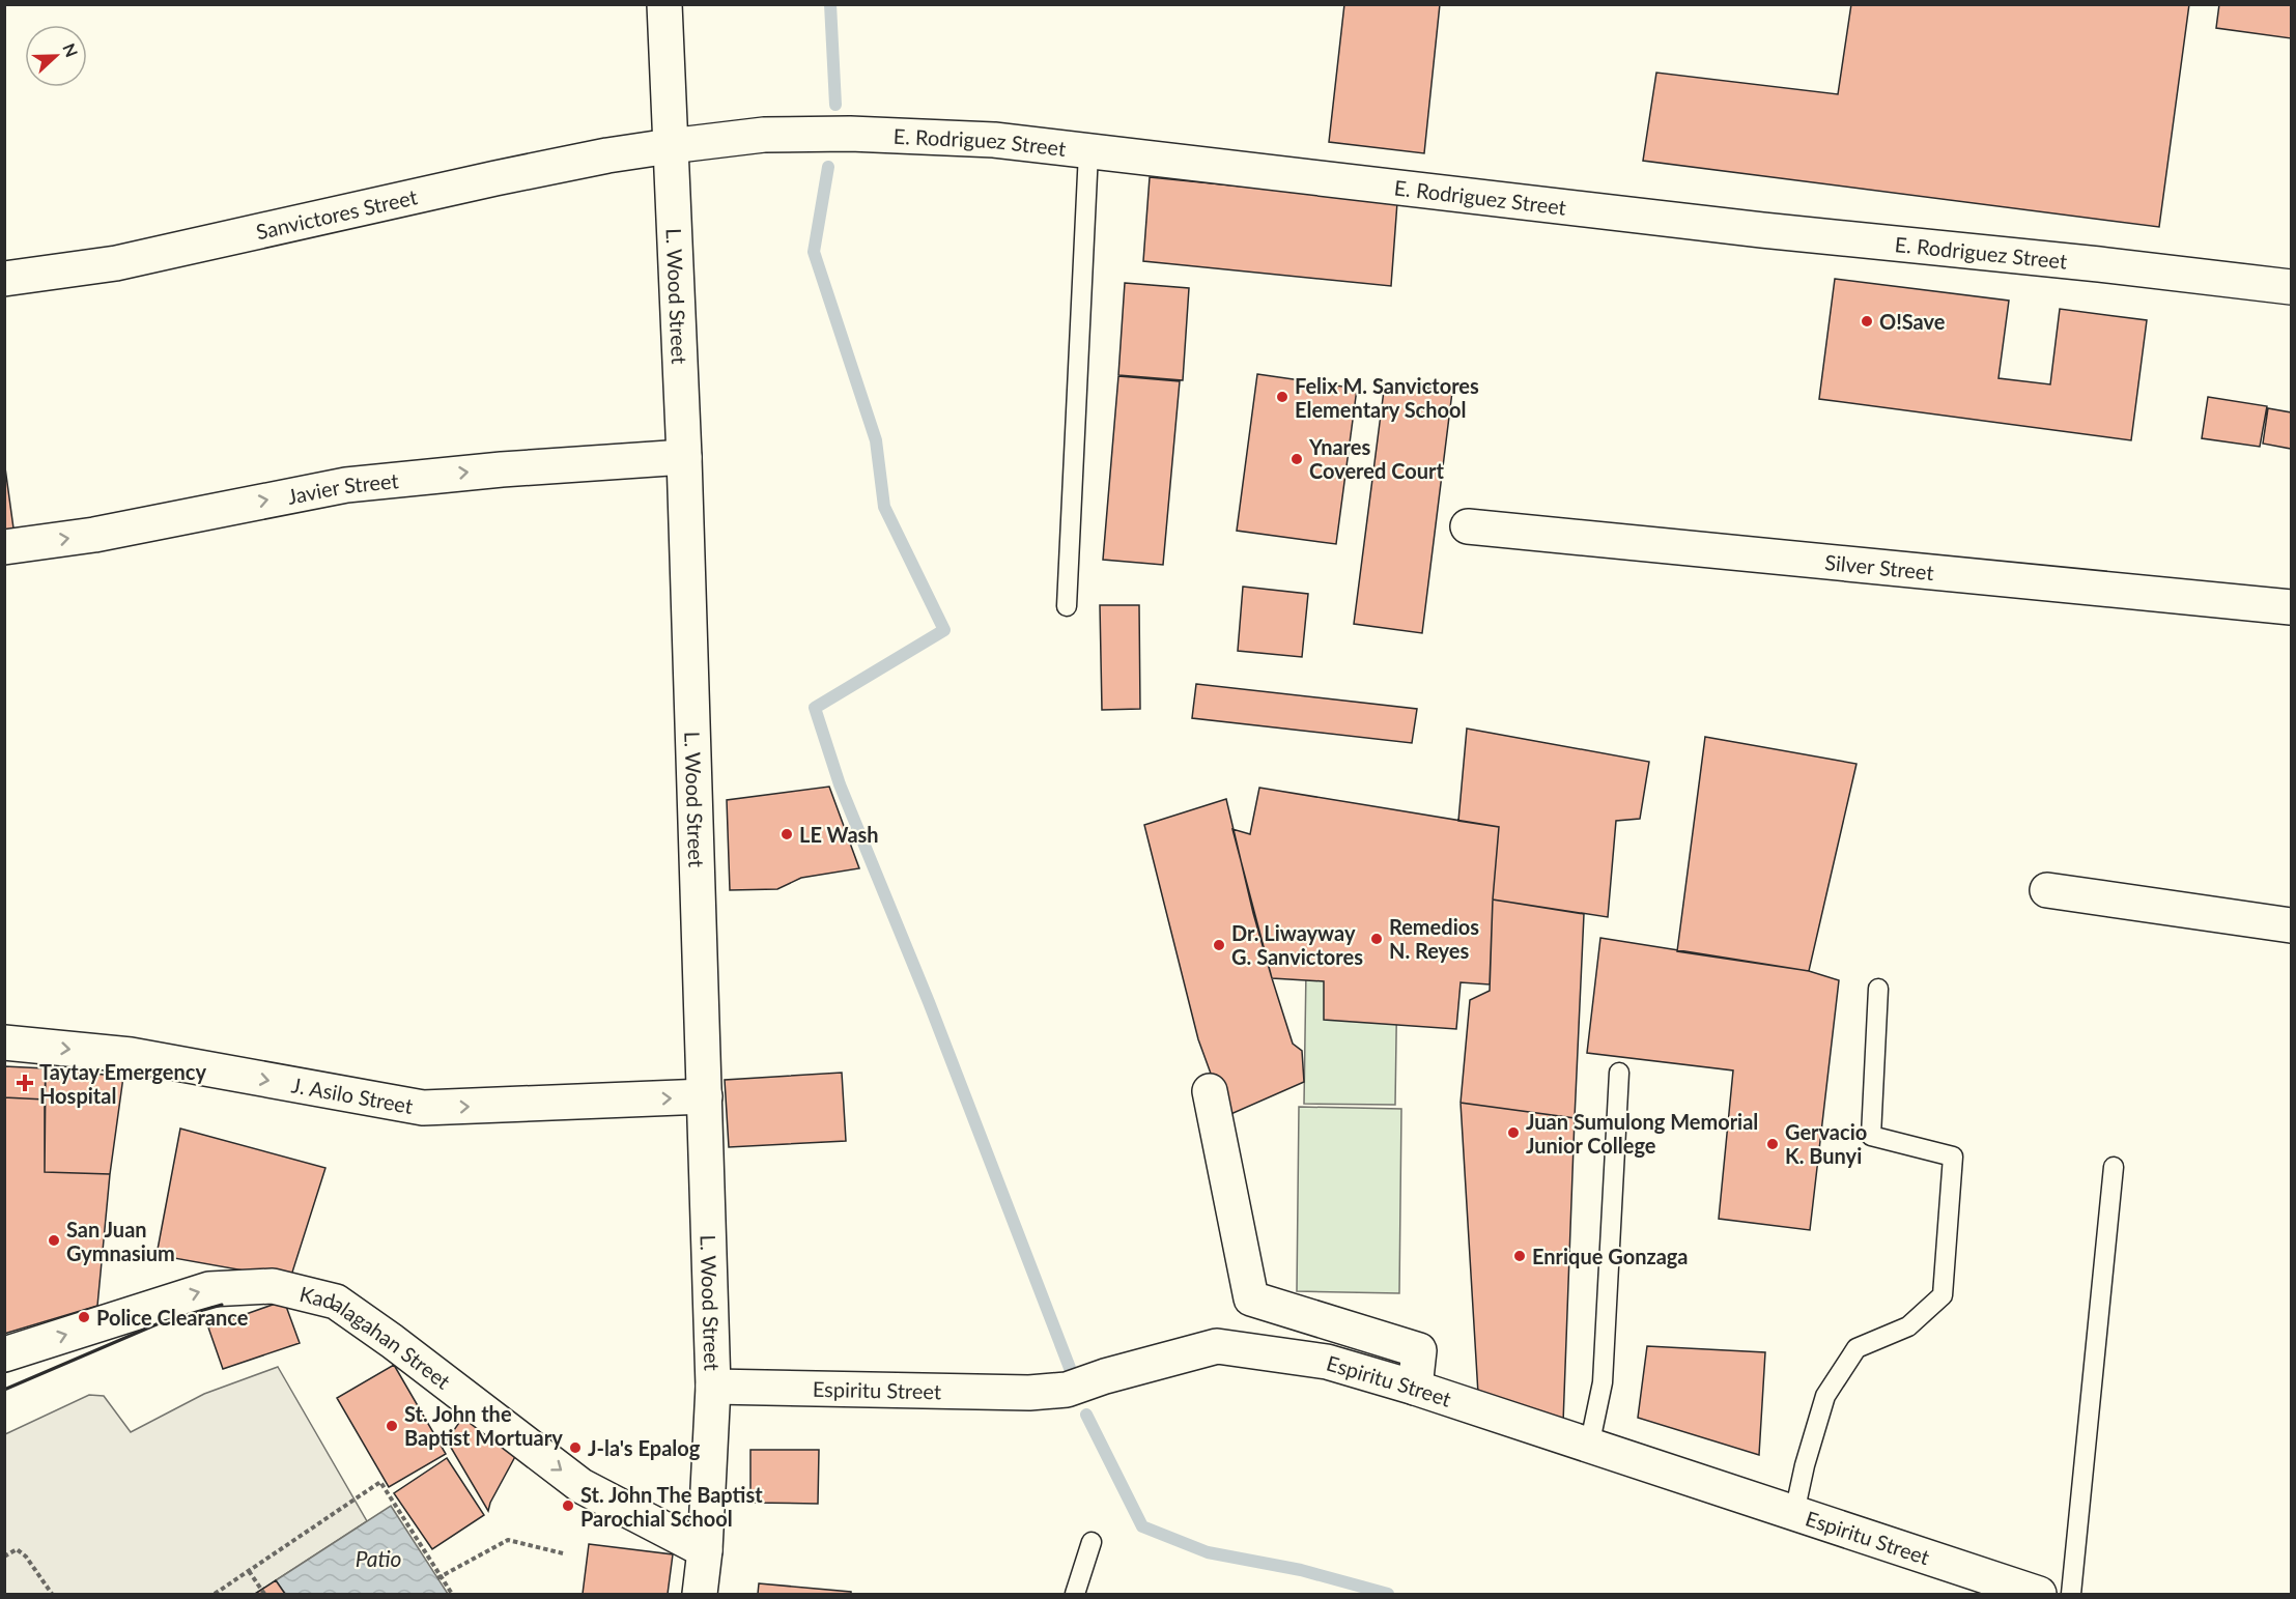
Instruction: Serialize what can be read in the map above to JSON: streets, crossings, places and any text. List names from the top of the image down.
{
  "streets": {
    "street": [
      "E. Rodriguez Street",
      "Sanvictores Street",
      "L. Wood Street",
      "Javier Street",
      "Silver Street",
      "J. Asilo Street",
      "Kadalagahan Street",
      "Espiritu Street"
    ]
  },
  "crossings": [
    ["E. Rodriguez Street", "Sanvictores Street"],
    ["E. Rodriguez Street", "L. Wood Street"],
    ["Sanvictores Street", "L. Wood Street"],
    ["L. Wood Street", "Javier Street"],
    ["L. Wood Street", "J. Asilo Street"],
    ["L. Wood Street", "Kadalagahan Street"],
    ["L. Wood Street", "Espiritu Street"]
  ],
  "one_way": ["Javier Street", "J. Asilo Street", "Kadalagahan Street"],
  "water": ["Patio"],
  "places": {
    "other": [
      "O!Save",
      "Felix M. Sanvictores Elementary School",
      "Ynares Covered Court",
      "LE Wash",
      "Remedios N. Reyes",
      "Dr. Liwayway G. Sanvictores",
      "Juan Sumulong Memorial Junior College",
      "Gervacio K. Bunyi",
      "San Juan Gymnasium",
      "Enrique Gonzaga",
      "Police Clearance",
      "St. John the Baptist Mortuary",
      "J-la's Epalog",
      "St. John The Baptist Parochial School"
    ],
    "health": ["Taytay Emergency Hospital"]
  },
  "north": "right"
}
